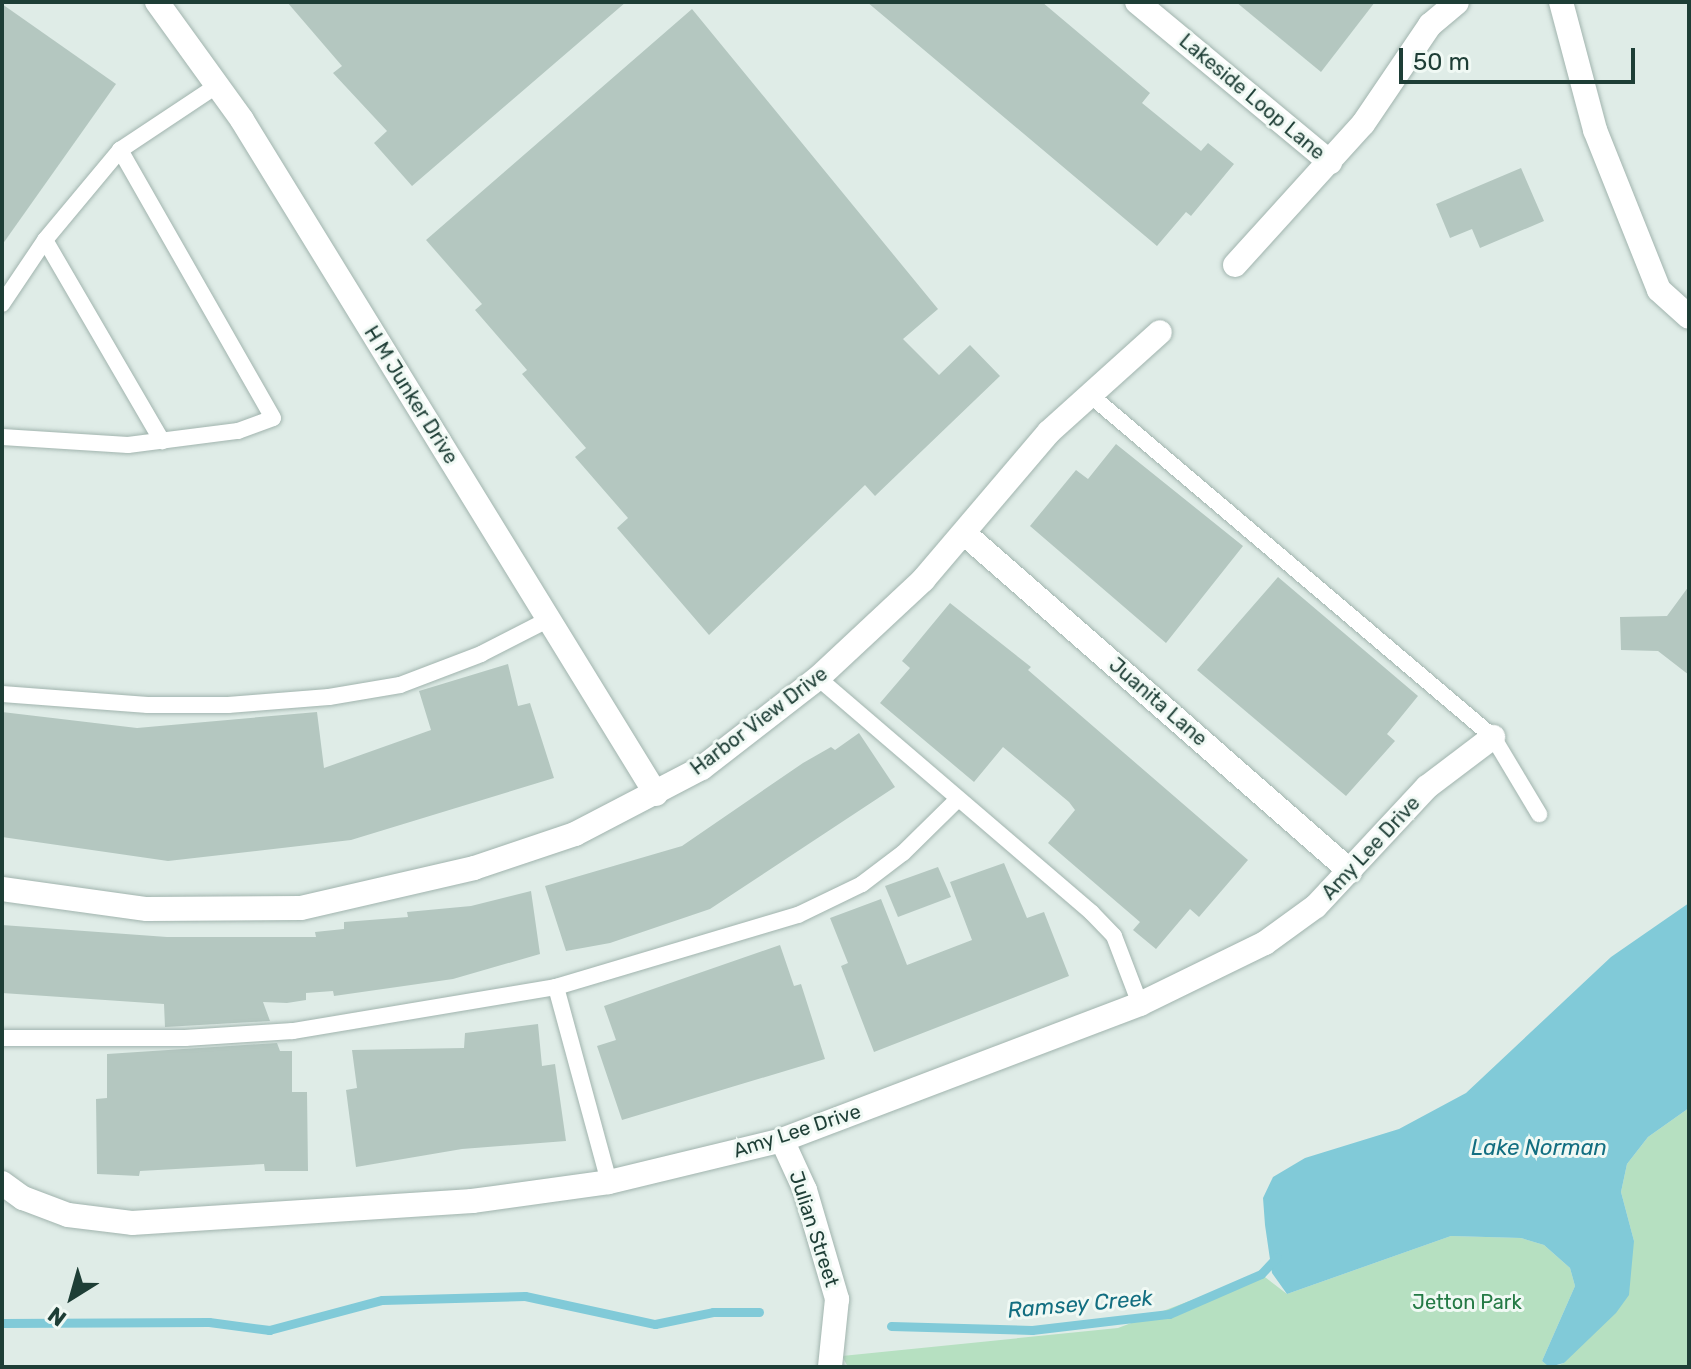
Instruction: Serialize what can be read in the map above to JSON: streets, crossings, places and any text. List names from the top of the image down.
{
  "streets": {
    "street": [
      "Lakeside Loop Lane",
      "H M Junker Drive",
      "Juanita Lane",
      "Harbor View Drive",
      "Amy Lee Drive",
      "Julian Street"
    ]
  },
  "crossings": [
    ["H M Junker Drive", "Harbor View Drive"],
    ["Juanita Lane", "Harbor View Drive"],
    ["Juanita Lane", "Amy Lee Drive"],
    ["Amy Lee Drive", "Julian Street"]
  ],
  "water": ["Lake Norman", "Ramsey Creek"],
  "parks": ["Jetton Park"],
  "scale_bar": "50 m",
  "north": "bottom left"
}
